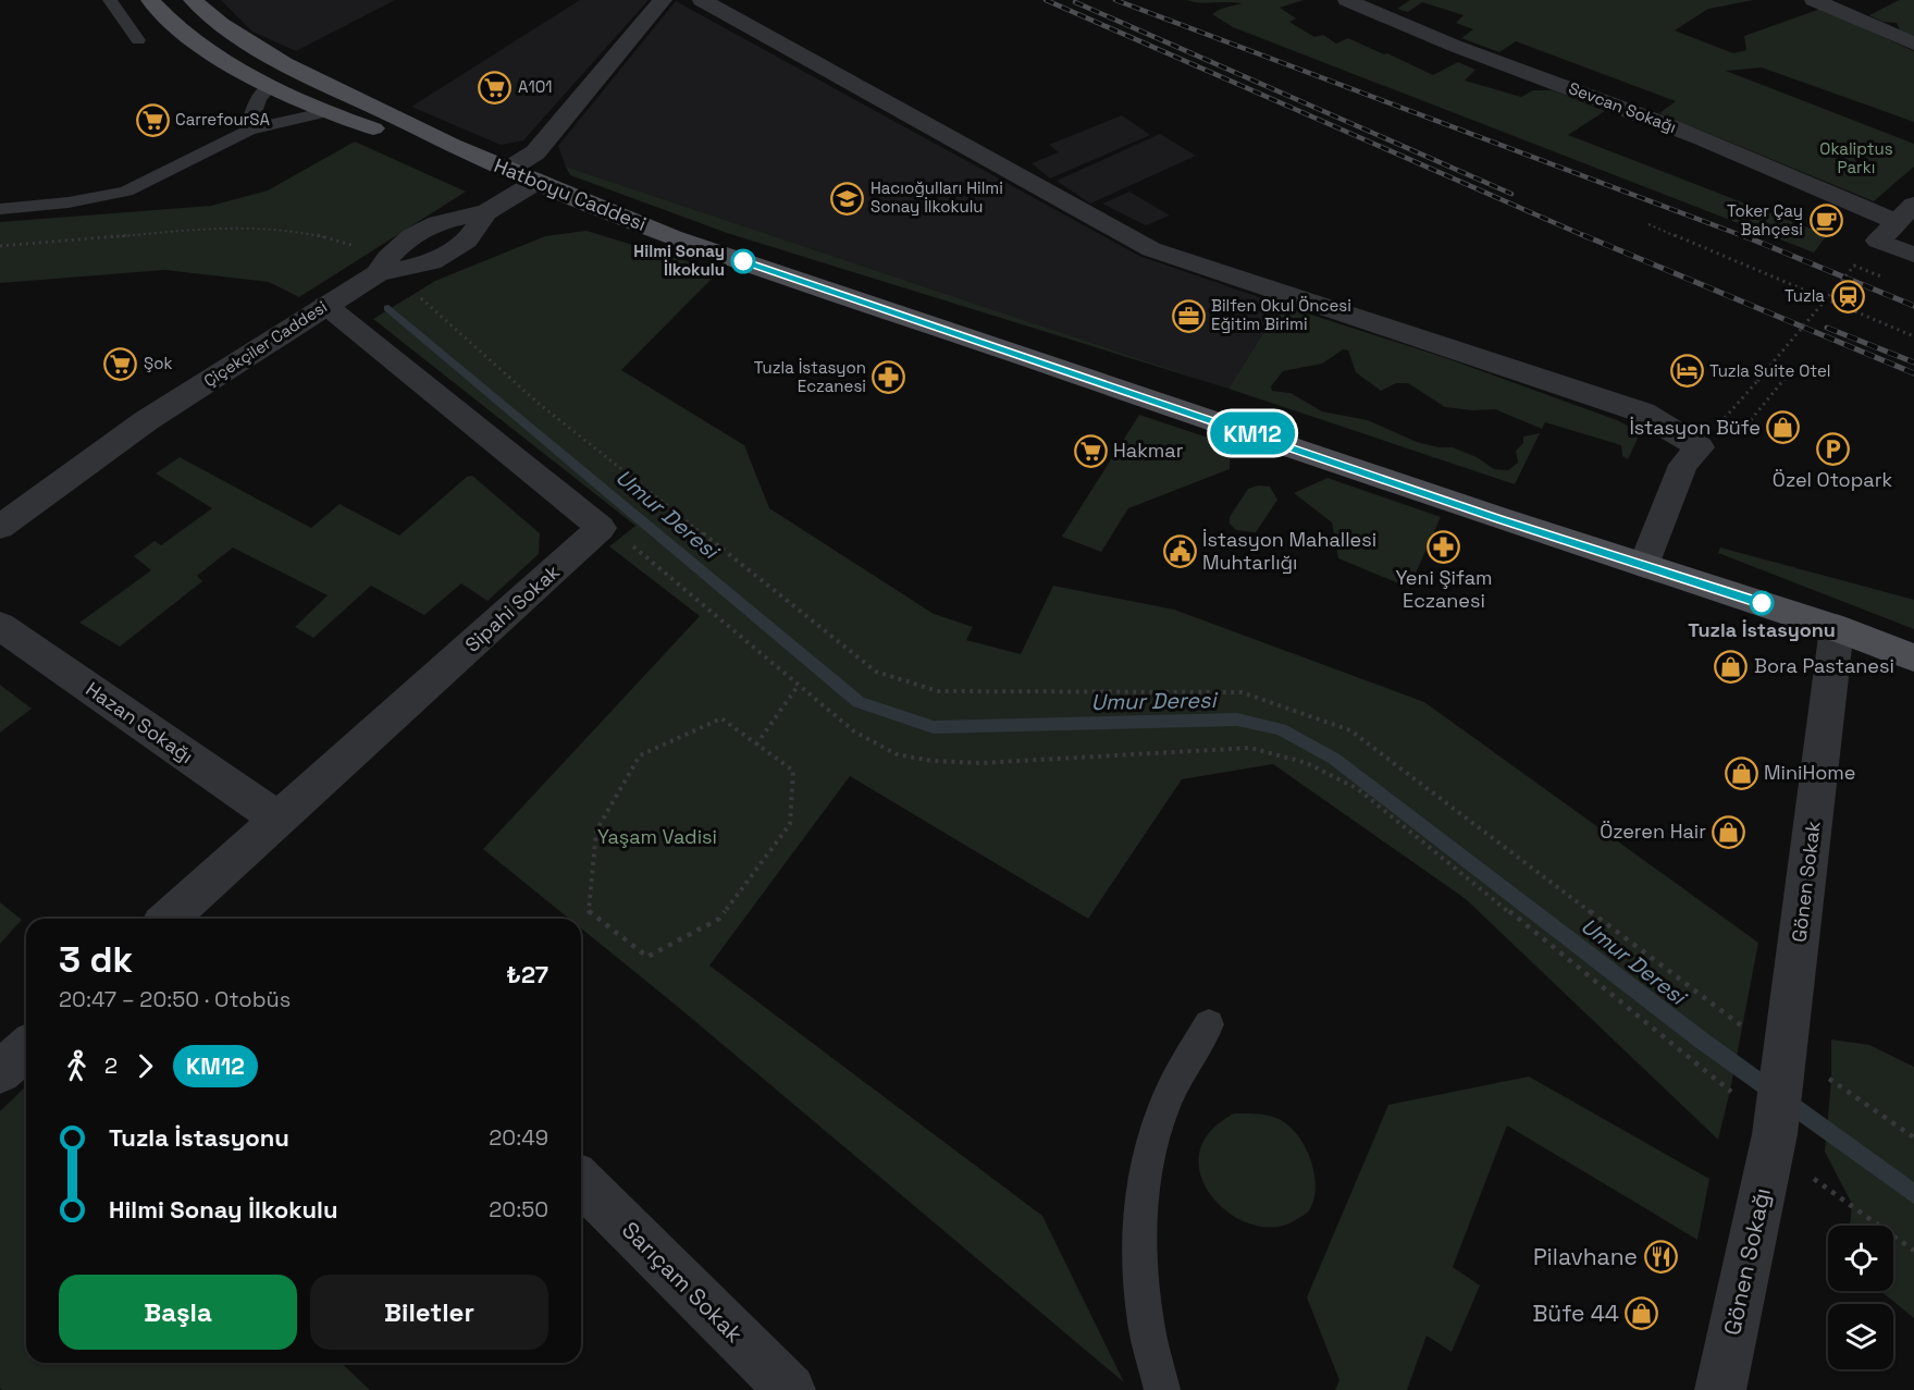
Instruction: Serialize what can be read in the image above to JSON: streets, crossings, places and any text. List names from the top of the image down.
{
  "streets": {
    "main road": ["Hatboyu Caddesi"],
    "street": [
      "Sevcan Sokağı",
      "Çiçekçiler Caddesi",
      "Sipahi Sokak",
      "Hazan Sokağı",
      "Gönen Sokak",
      "Gönen Sokağı",
      "Sarıçam Sokak"
    ]
  },
  "crossings": [
    ["Hatboyu Caddesi", "Çiçekçiler Caddesi"],
    ["Hatboyu Caddesi", "Gönen Sokak"],
    ["Sipahi Sokak", "Hazan Sokağı"],
    ["Gönen Sokak", "Gönen Sokağı"]
  ],
  "water": ["Umur Deresi"],
  "parks": ["Okaliptus Parkı", "Yaşam Vadisi"],
  "places": {
    "supermarket": [
      "A101",
      "CarrefourSA",
      "Şok",
      "Hakmar"
    ],
    "school or university": ["Hacıoğulları Hilmi Sonay İlkokulu"],
    "cafe": ["Toker Çay Bahçesi"],
    "other": ["Hilmi Sonay İlkokulu", "Tuzla İstasyonu"],
    "station": ["Tuzla"],
    "office": ["Bilfen Okul Öncesi Eğitim Birimi"],
    "hotel": ["Tuzla Suite Otel"],
    "pharmacy": ["Tuzla İstasyon Eczanesi", "Yeni Şifam Eczanesi"],
    "shop": [
      "İstasyon Büfe",
      "Bora Pastanesi",
      "MiniHome",
      "Özeren Hair",
      "Büfe 44"
    ],
    "parking": ["Özel Otopark"],
    "public building": ["İstasyon Mahallesi Muhtarlığı"],
    "restaurant": ["Pilavhane"]
  },
  "lines": ["bus line KM12"],
  "page": {
    "on_map": "KM12",
    "heading": ["3 dk", "20:47 – 20:50 · Otobüs", "₺27"],
    "legs": ["2", "KM12"],
    "list": [
      {
        "name": "Tuzla İstasyonu",
        "value": "20:49"
      },
      {
        "name": "Hilmi Sonay İlkokulu",
        "value": "20:50"
      }
    ],
    "buttons": ["Başla", "Biletler"]
  }
}
